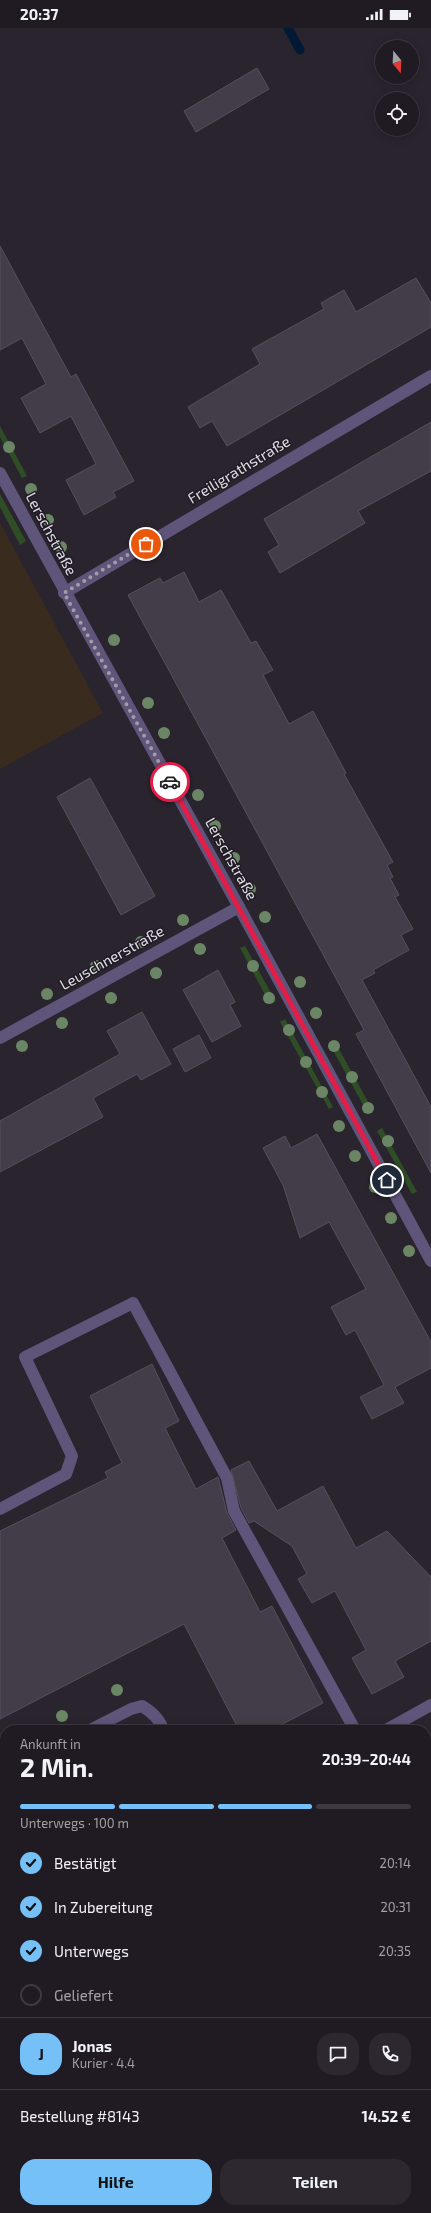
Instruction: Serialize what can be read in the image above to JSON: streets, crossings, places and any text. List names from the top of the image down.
{
  "streets": {
    "street": ["Freiligrathstraße", "Lerschstraße", "Leuschnerstraße"]
  },
  "crossings": [
    ["Freiligrathstraße", "Lerschstraße"],
    ["Lerschstraße", "Leuschnerstraße"]
  ],
  "north": "bottom",
  "page": {
    "status": "20:37",
    "heading": ["2 Min.", "Ankunft in", "20:39–20:44"],
    "panel": [
      "Jonas",
      "Kurier · 4.4",
      "Bestellung #8143",
      "14.52 €"
    ],
    "bar": "Unterwegs · 100 m",
    "list": [
      ["Bestätigt", "20:14"],
      ["In Zubereitung", "20:31"],
      ["Unterwegs", "20:35"],
      "Geliefert"
    ],
    "round": "J",
    "buttons": ["Hilfe", "Teilen"]
  }
}
